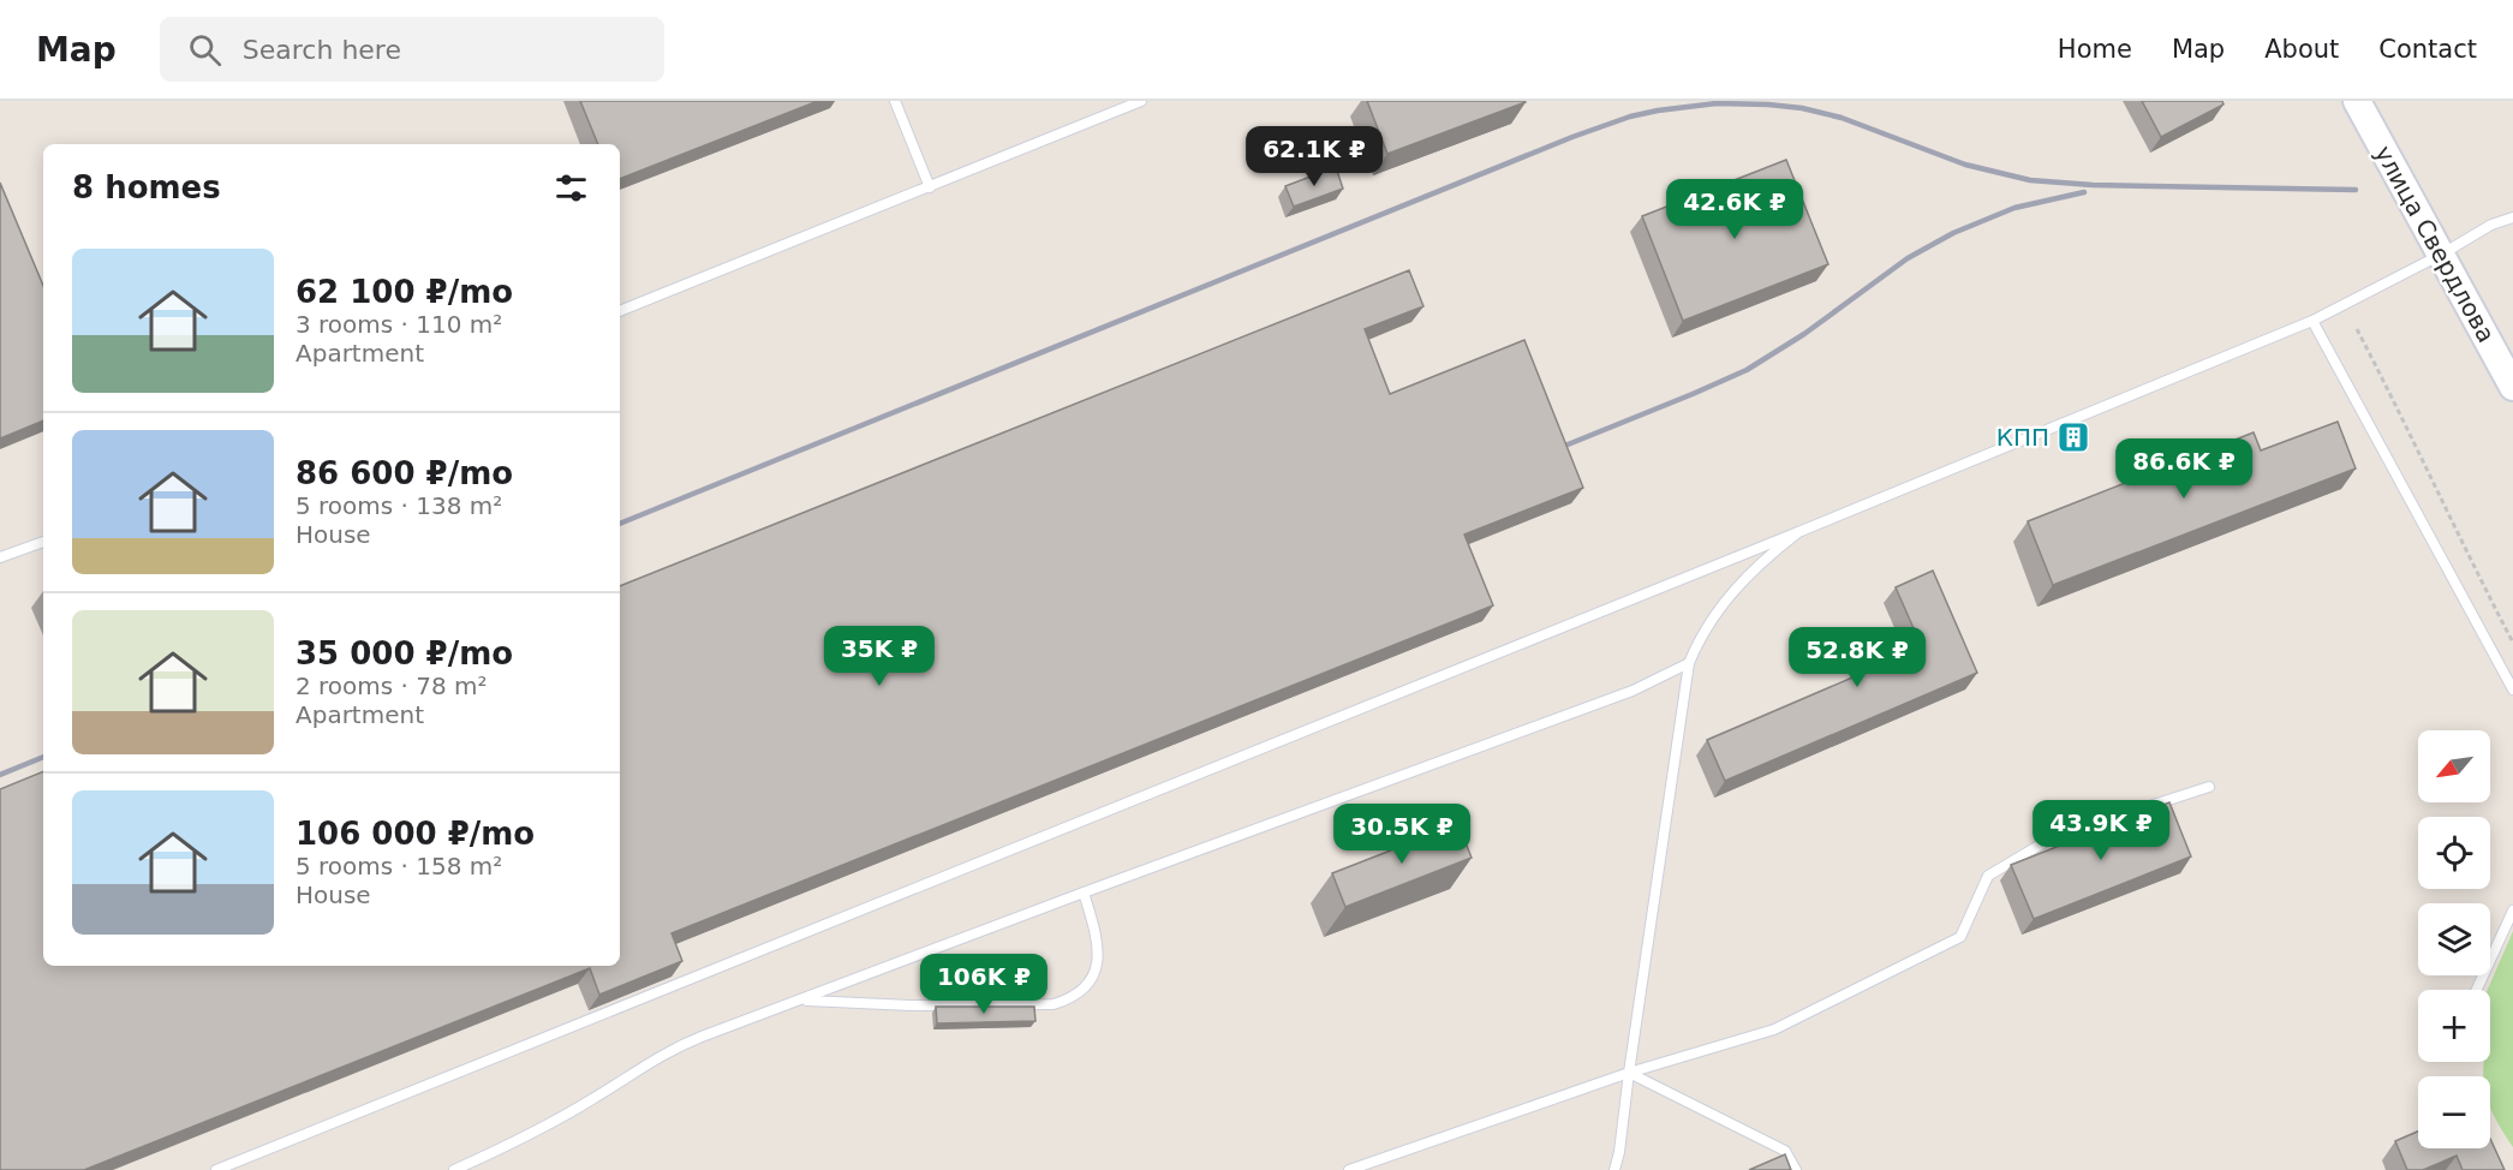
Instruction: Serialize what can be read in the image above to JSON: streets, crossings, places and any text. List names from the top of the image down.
{
  "streets": {
    "main road": ["улица Свердлова"]
  },
  "places": {
    "building": ["КПП"]
  },
  "north": "bottom left",
  "page": {
    "header": "Map",
    "search": "Search here",
    "nav": [
      "Home",
      "Map",
      "About",
      "Contact"
    ],
    "price": [
      "62.1K ₽",
      "42.6K ₽",
      "86.6K ₽",
      "35K ₽",
      "52.8K ₽",
      "43.9K ₽",
      "30.5K ₽",
      "106K ₽"
    ],
    "heading": "8 homes",
    "list": [
      {
        "name": "62 100 ₽/mo",
        "note": "3 rooms · 110 m² · Apartment"
      },
      {
        "name": "86 600 ₽/mo",
        "note": "5 rooms · 138 m² · House"
      },
      {
        "name": "35 000 ₽/mo",
        "note": "2 rooms · 78 m² · Apartment"
      },
      {
        "name": "106 000 ₽/mo",
        "note": "5 rooms · 158 m² · House"
      }
    ],
    "map_buttons": ["+", "−"]
  }
}
